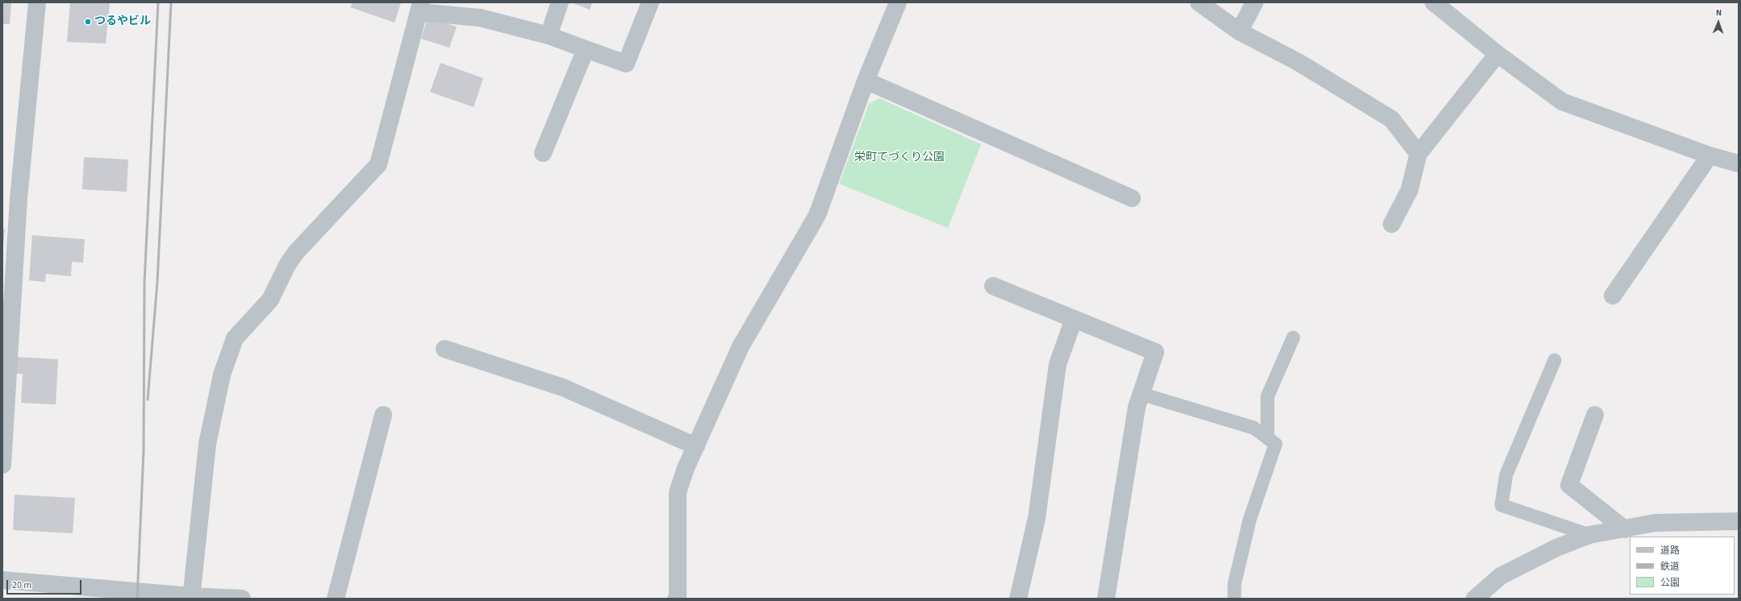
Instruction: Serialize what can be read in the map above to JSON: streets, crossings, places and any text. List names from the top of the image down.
{
  "parks": ["栄町てづくり公園"],
  "places": ["つるやビル"],
  "legend": ["道路", "鉄道", "公園"],
  "scale_bar": "20 m",
  "north": "top"
}
